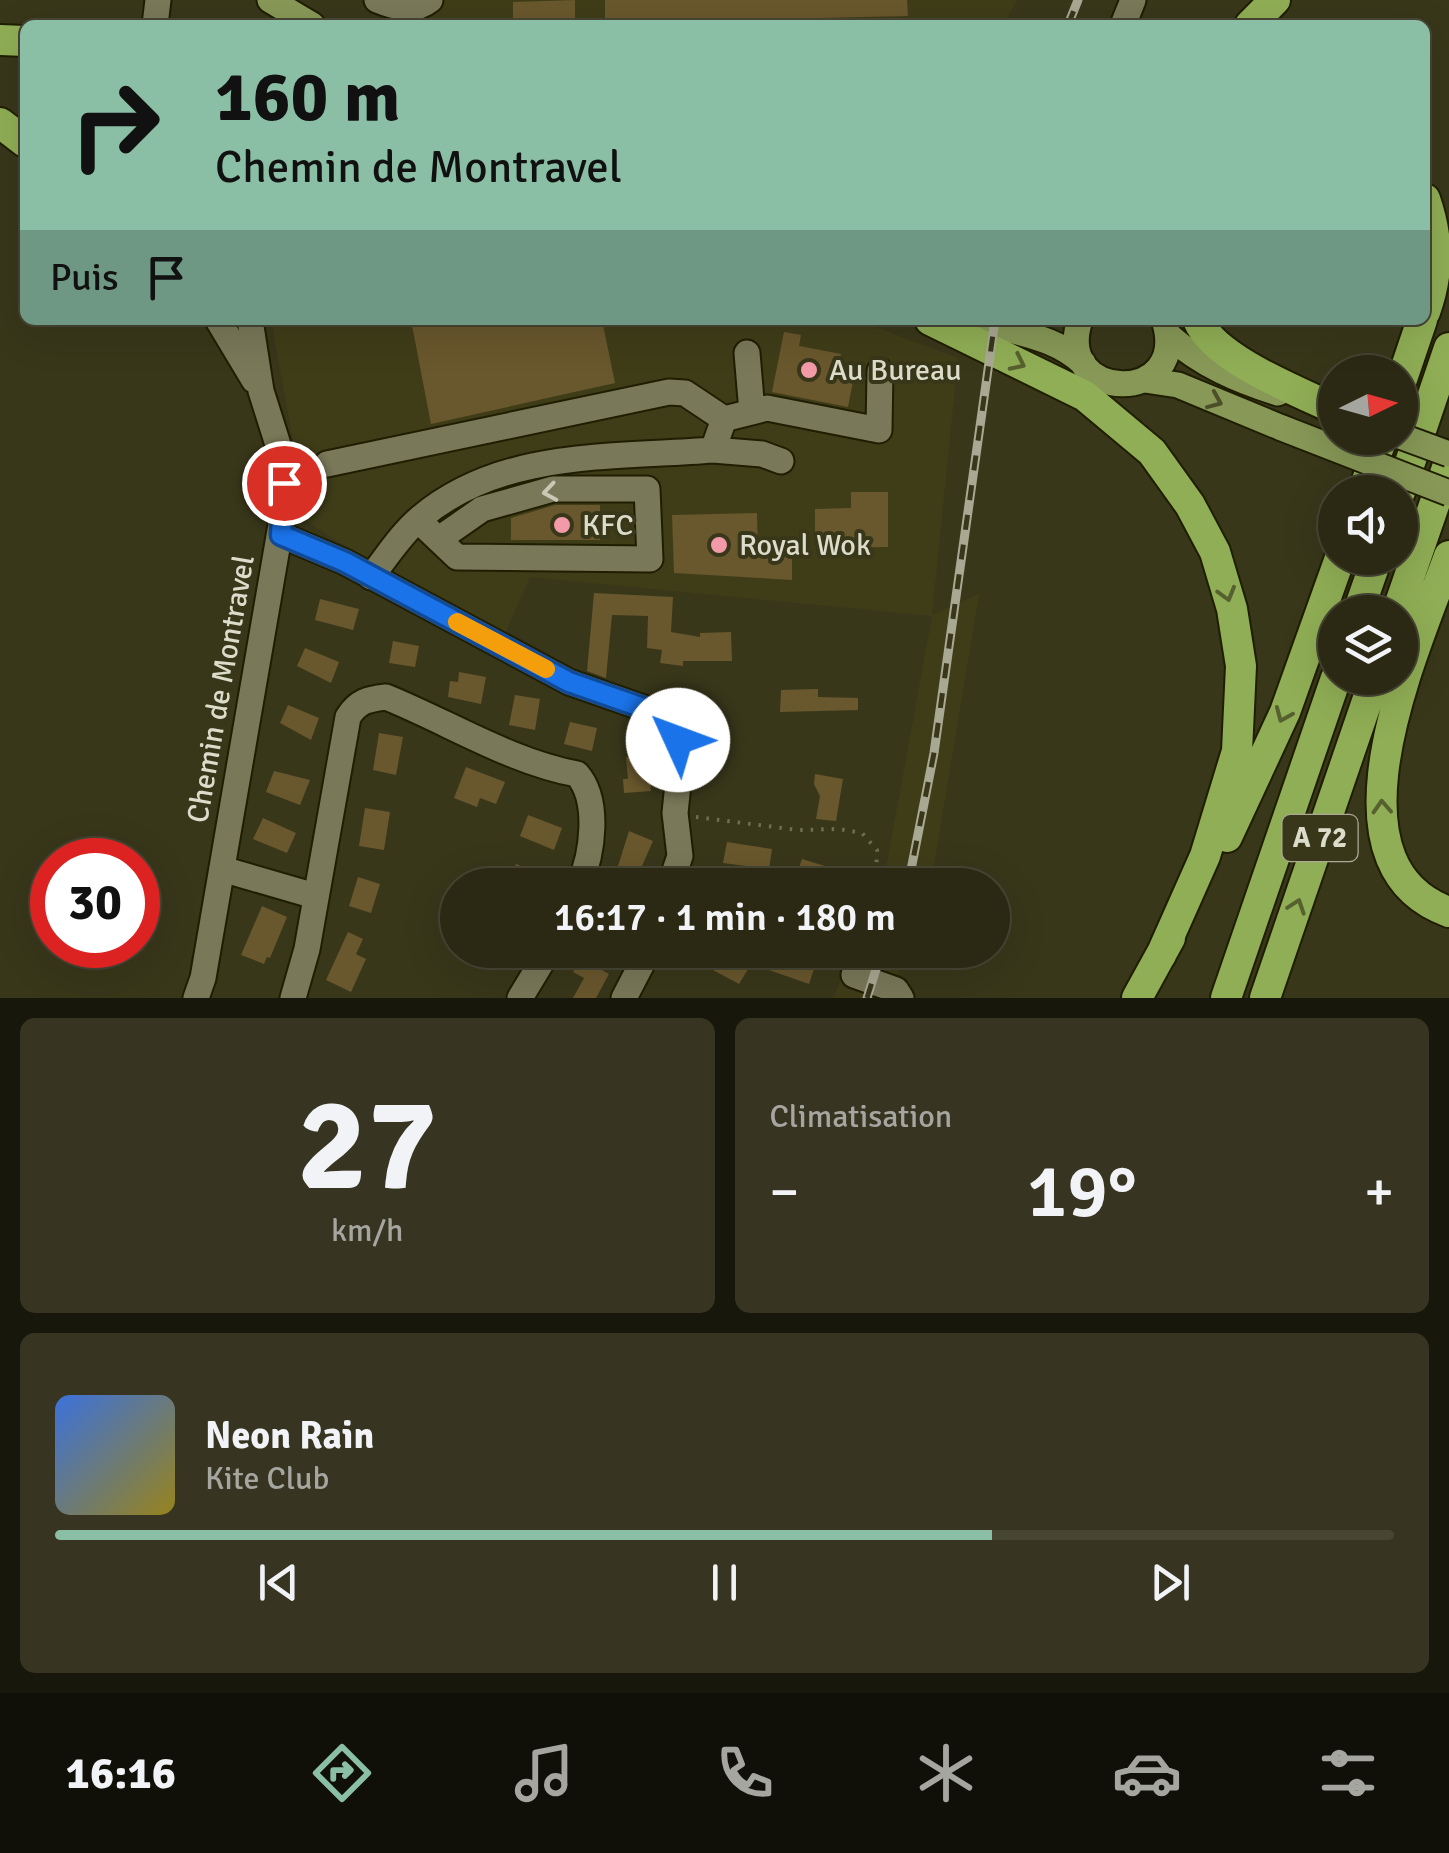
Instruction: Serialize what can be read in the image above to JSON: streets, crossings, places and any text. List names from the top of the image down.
{
  "streets": {
    "highway": ["A 72"],
    "street": ["Chemin de Montravel"]
  },
  "places": ["Au Bureau", "KFC", "Royal Wok"],
  "north": "right",
  "page": {
    "turn": ["160 m", "Chemin de Montravel"],
    "then": "Puis",
    "limit": "30",
    "trip": "16:17 · 1 min · 180 m",
    "tile": [
      ["27", "km/h"],
      "Climatisation"
    ],
    "heat": ["−", "19°", "+"],
    "song": ["Neon Rain", "Kite Club"],
    "tabs": "16:16"
  }
}
